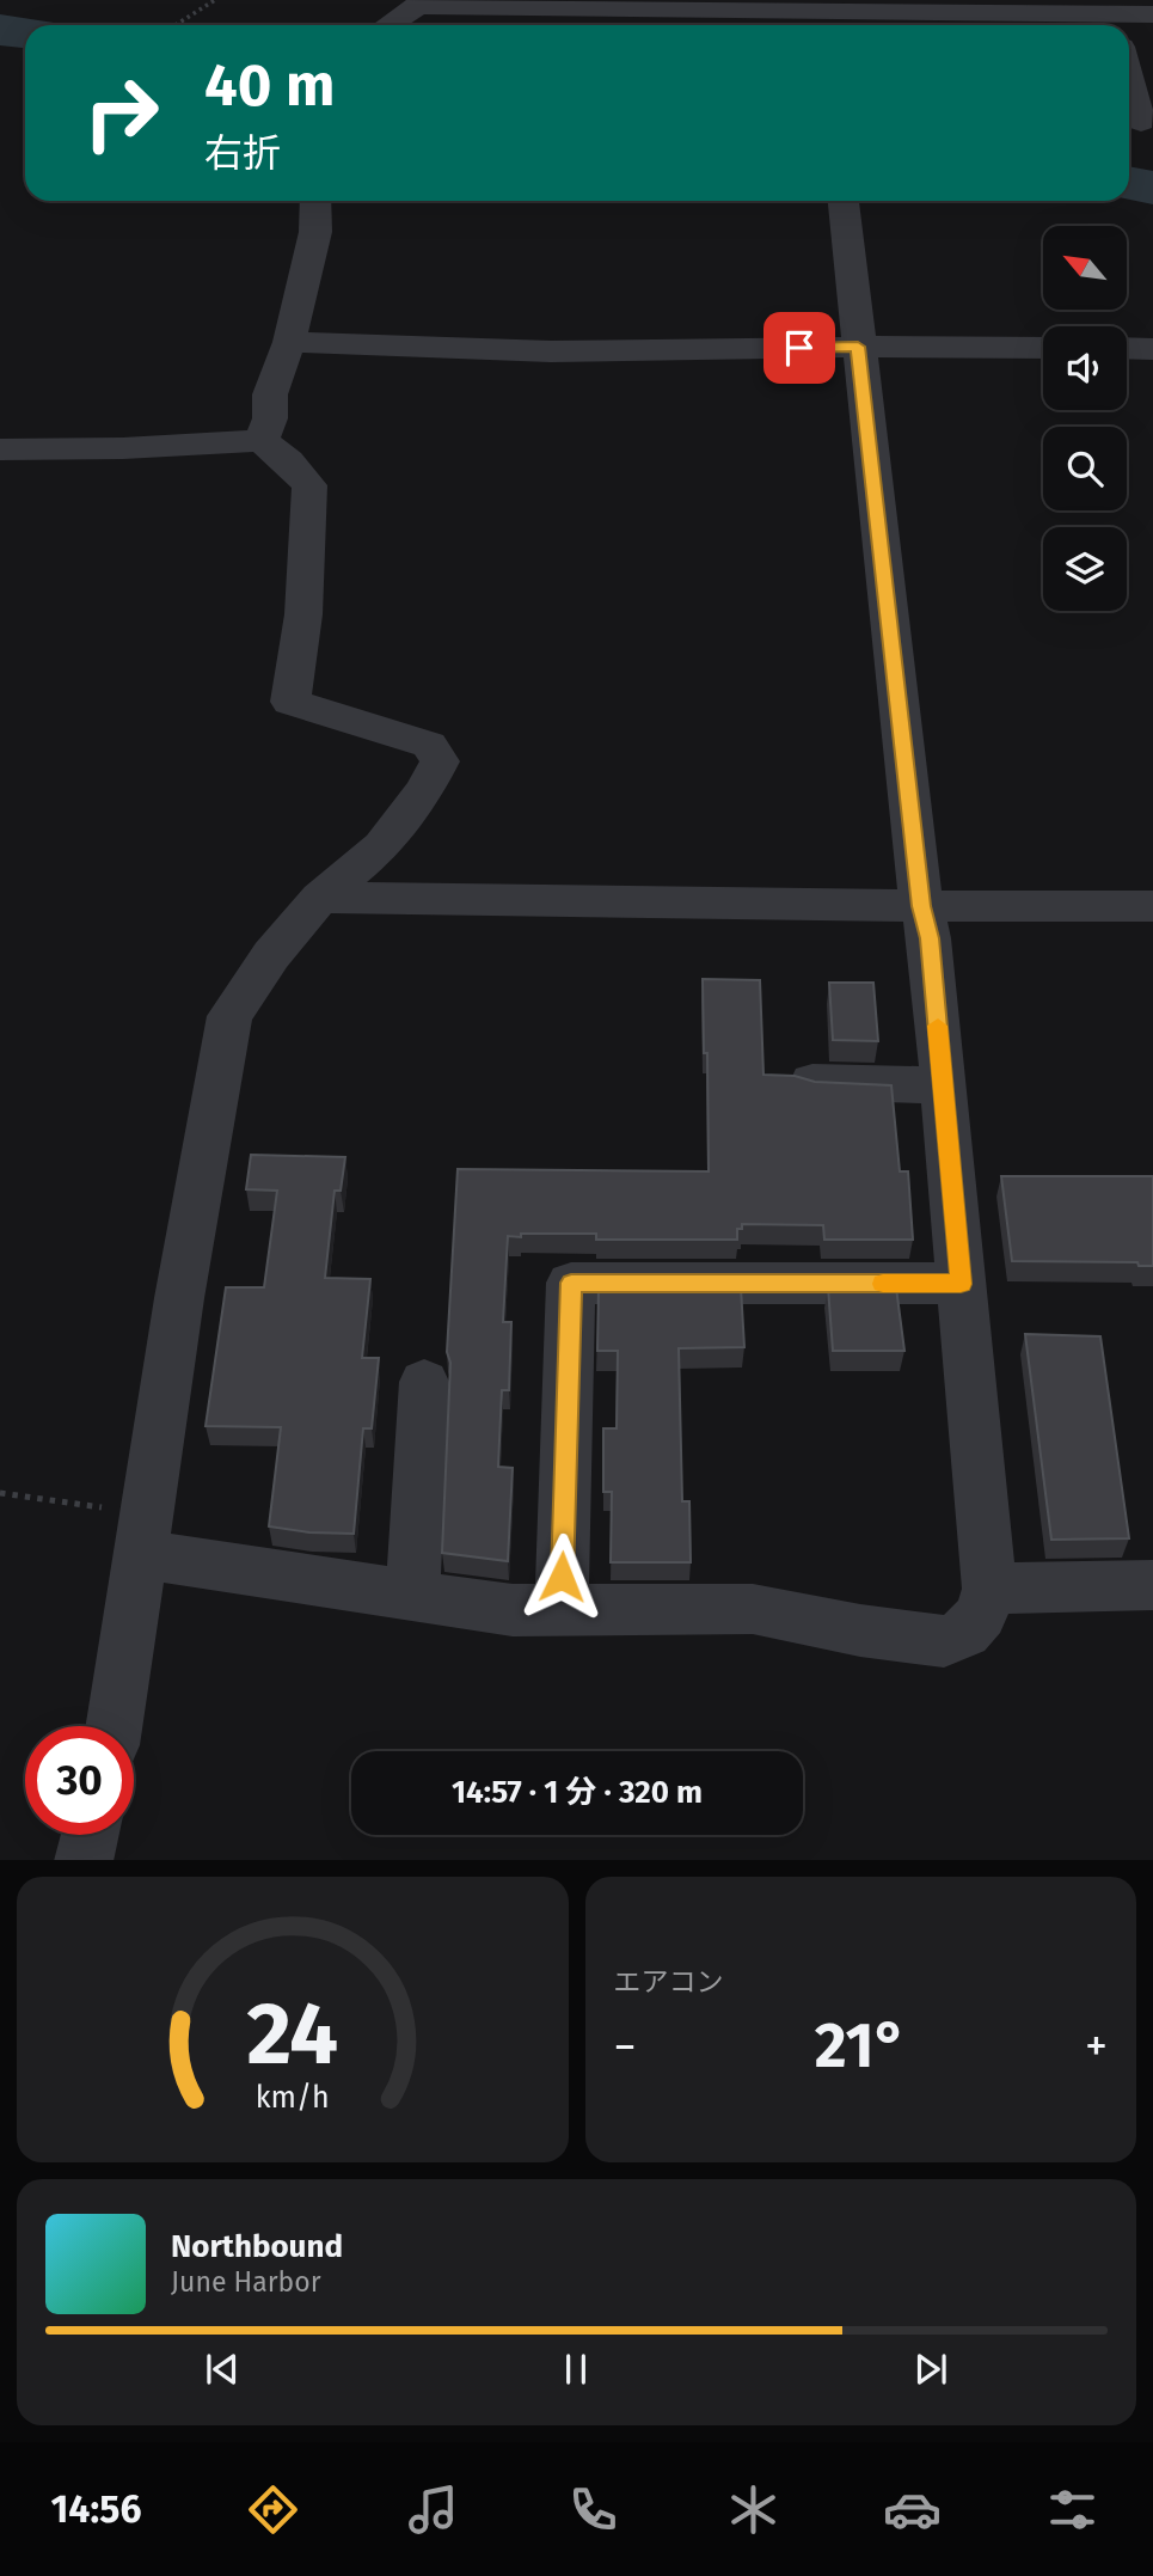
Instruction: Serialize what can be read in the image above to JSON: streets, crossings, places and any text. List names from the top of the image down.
{
  "north": "top left",
  "page": {
    "turn": ["40 m", "右折"],
    "limit": "30",
    "trip": "14:57 · 1 分 · 320 m",
    "tile": "エアコン",
    "heat": ["−", "21°", "+"],
    "song": ["Northbound", "June Harbor"],
    "tabs": "14:56",
    "gauge": ["24", "km/h"]
  }
}
